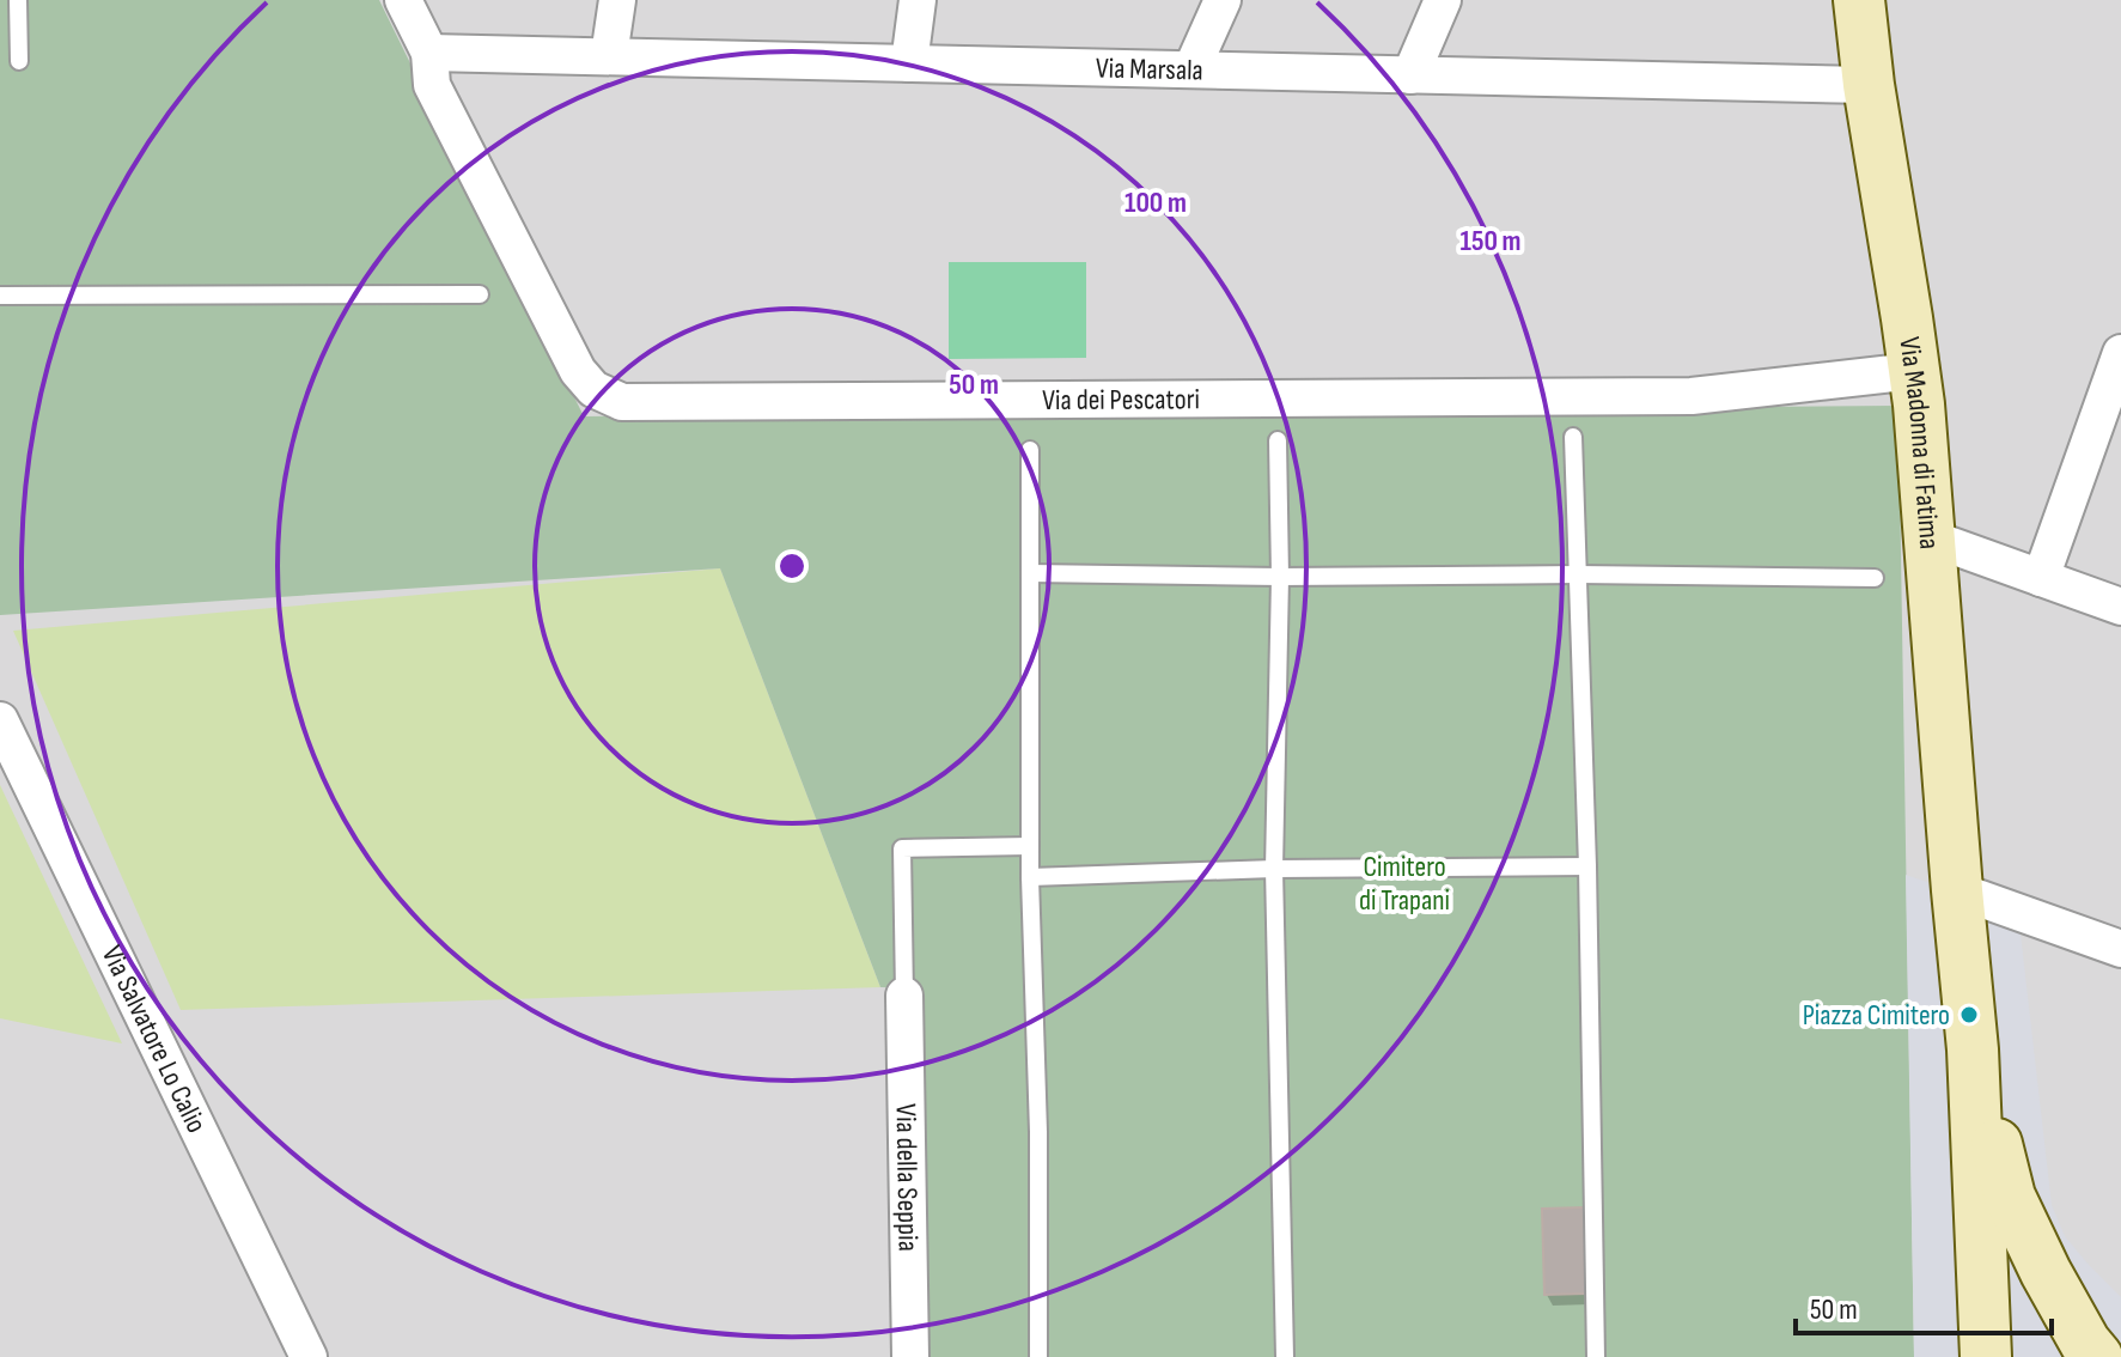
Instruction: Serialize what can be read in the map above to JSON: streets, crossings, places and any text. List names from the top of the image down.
{
  "streets": {
    "street": [
      "Via Marsala",
      "Via dei Pescatori",
      "Via Madonna di Fatima",
      "Via Salvatore Lo Calio",
      "Via della Seppia"
    ]
  },
  "crossings": [
    ["Via Marsala", "Via dei Pescatori"],
    ["Via Marsala", "Via Madonna di Fatima"],
    ["Via dei Pescatori", "Via Madonna di Fatima"]
  ],
  "parks": ["Cimitero di Trapani"],
  "places": ["Piazza Cimitero"],
  "scale_bar": "50 m",
  "rings": ["100 m", "150 m", "50 m"]
}
